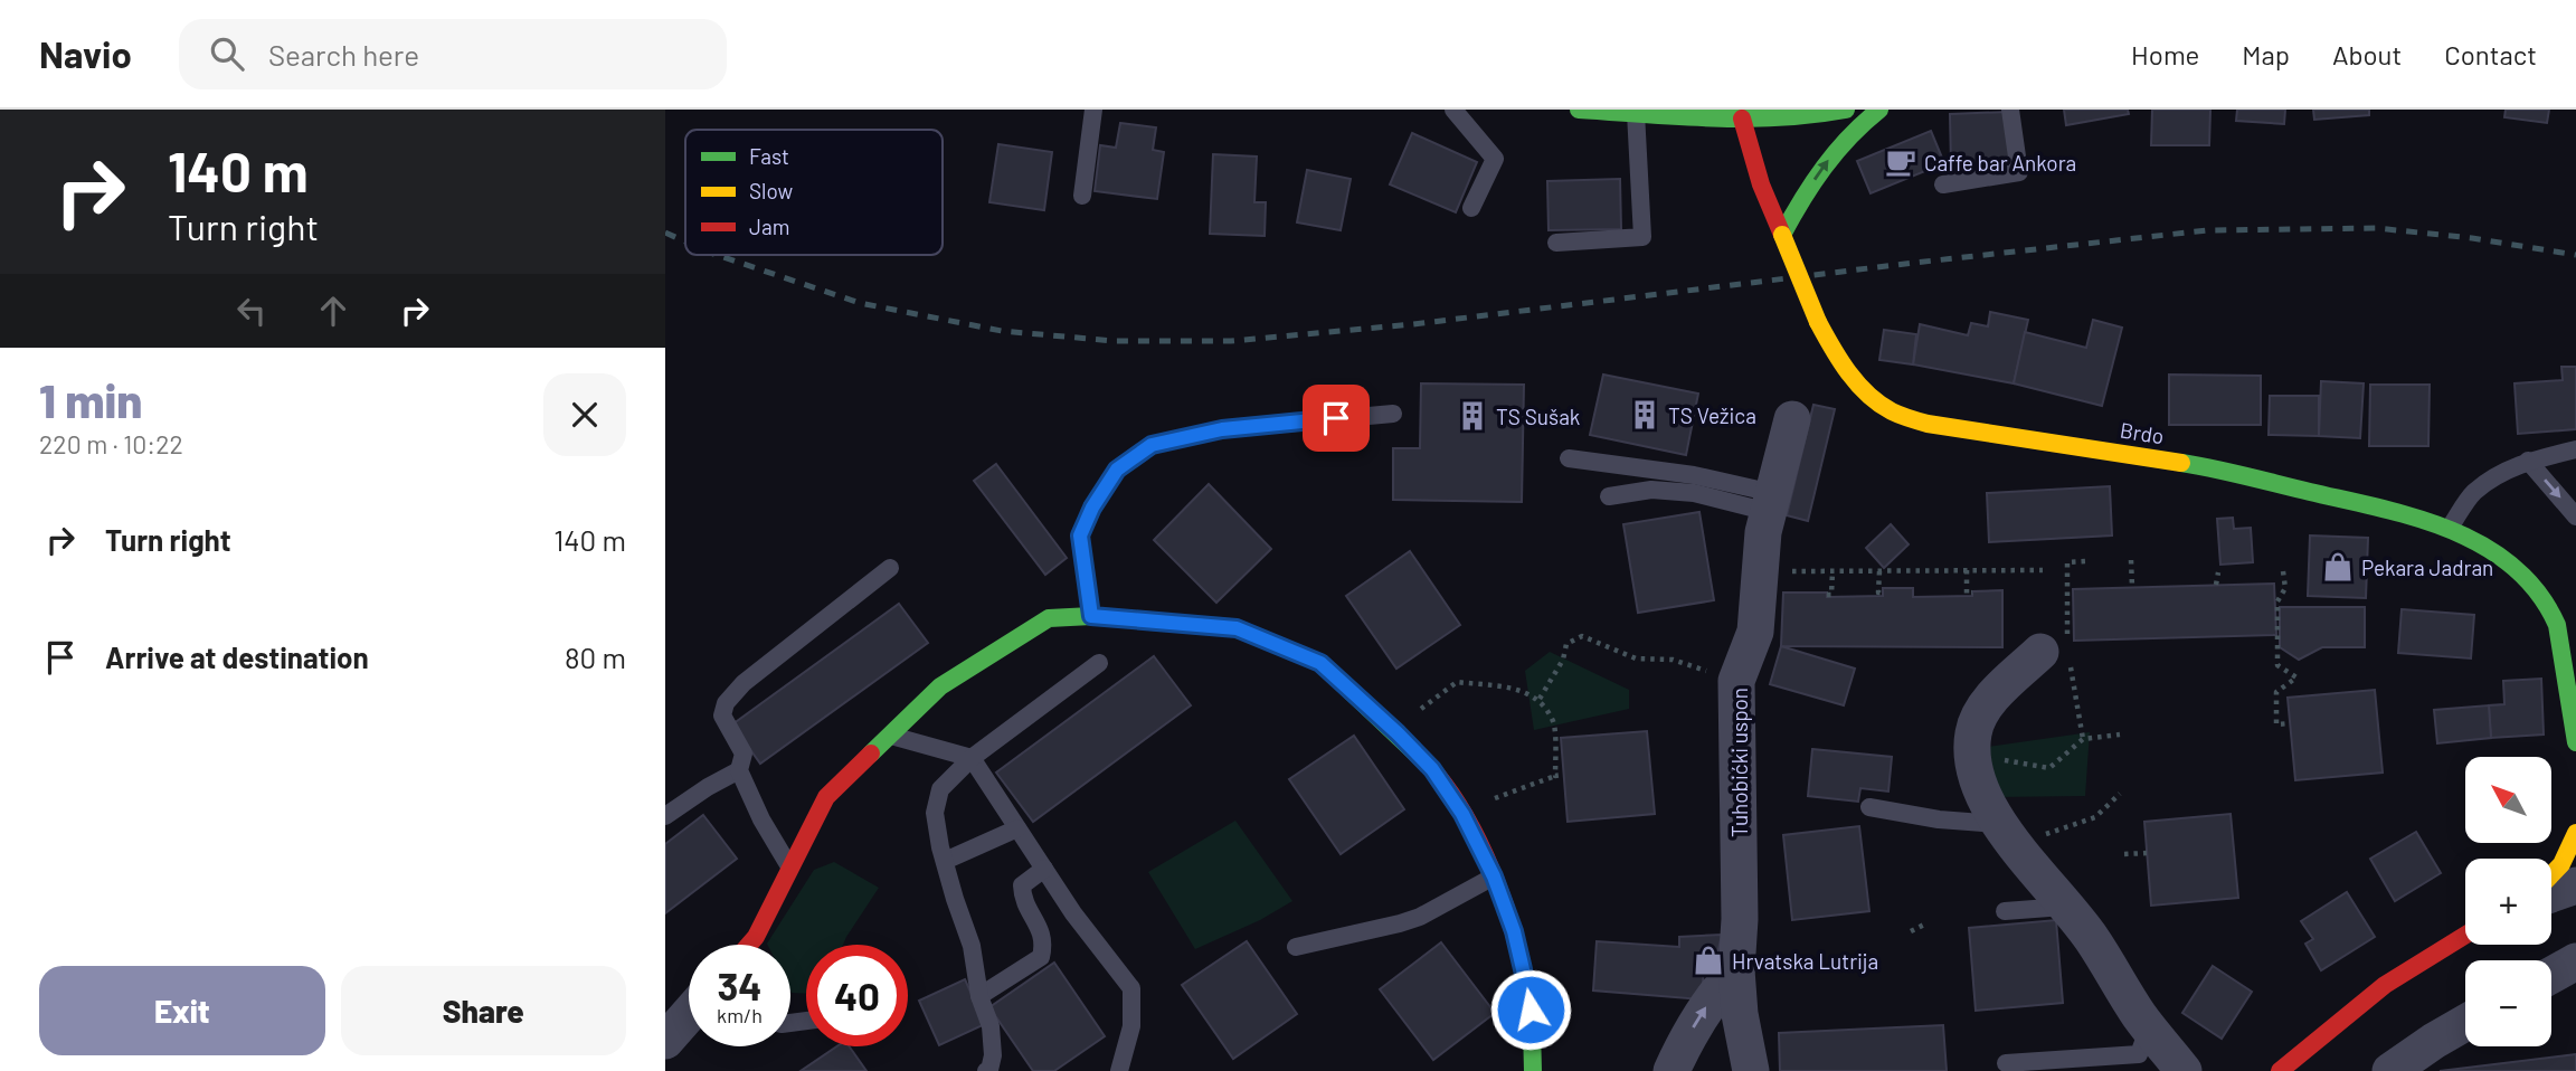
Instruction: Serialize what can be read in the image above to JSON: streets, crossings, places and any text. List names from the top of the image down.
{
  "streets": {
    "main road": ["Brdo"],
    "street": ["Tuhobićki uspon"]
  },
  "places": {
    "cafe": ["Caffe bar Ankora"],
    "building": ["TS Vežica", "TS Sušak"],
    "shop": ["Pekara Jadran", "Hrvatska Lutrija"]
  },
  "legend": ["Fast", "Slow", "Jam"],
  "north": "top left",
  "page": {
    "header": "Navio",
    "search": "Search here",
    "nav": [
      "Home",
      "Map",
      "About",
      "Contact"
    ],
    "turn": ["140 m", "Turn right"],
    "heading": ["1 min", "220 m · 10:22"],
    "list": [
      {
        "name": "Turn right",
        "value": "140 m"
      },
      {
        "name": "Arrive at destination",
        "value": "80 m"
      }
    ],
    "map_buttons": ["+", "−"],
    "speed": "34 km/h",
    "limit": "40",
    "buttons": ["Exit", "Share"]
  }
}
